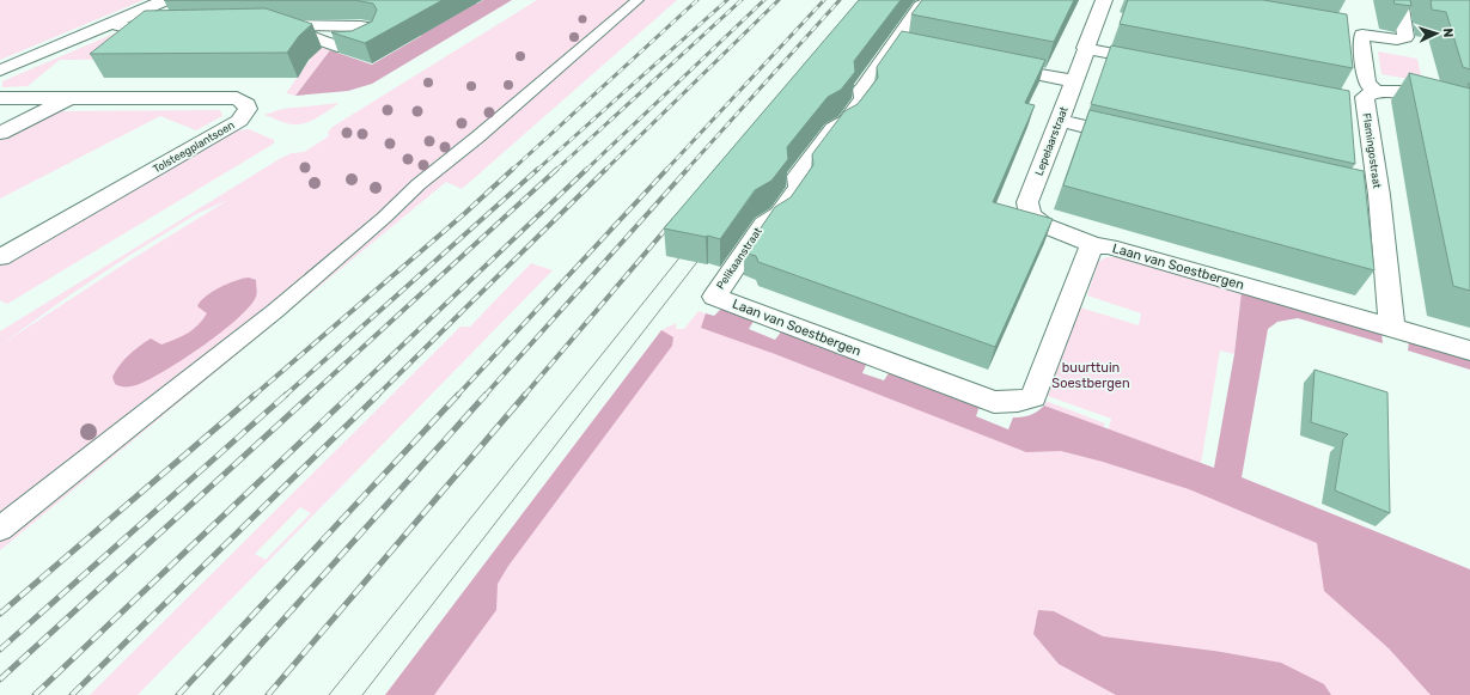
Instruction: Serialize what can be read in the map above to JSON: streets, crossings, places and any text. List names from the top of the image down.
{
  "streets": {
    "street": [
      "Lepelaarstraat",
      "Tolsteegplantsoen",
      "Flamingostraat",
      "Pelikaanstraat",
      "Laan van Soestbergen"
    ]
  },
  "crossings": [
    ["Lepelaarstraat", "Laan van Soestbergen"],
    ["Flamingostraat", "Laan van Soestbergen"],
    ["Pelikaanstraat", "Laan van Soestbergen"]
  ],
  "parks": ["buurttuin Soestbergen"],
  "north": "right"
}
